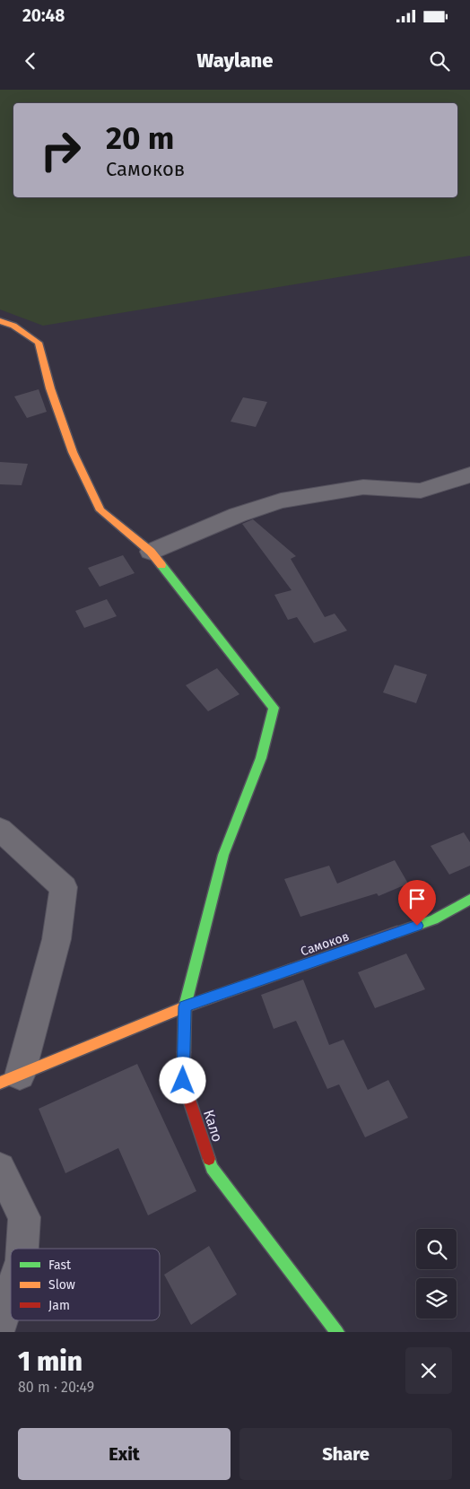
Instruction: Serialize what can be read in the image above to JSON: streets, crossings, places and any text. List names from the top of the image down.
{
  "streets": {
    "street": ["Самоков", "Кало"]
  },
  "crossings": [
    ["Самоков", "Кало"]
  ],
  "legend": ["Fast", "Slow", "Jam"],
  "page": {
    "status": "20:48",
    "header": "Waylane",
    "turn": ["20 m", "Самоков"],
    "heading": ["1 min", "80 m · 20:49"],
    "buttons": ["Exit", "Share"]
  }
}
